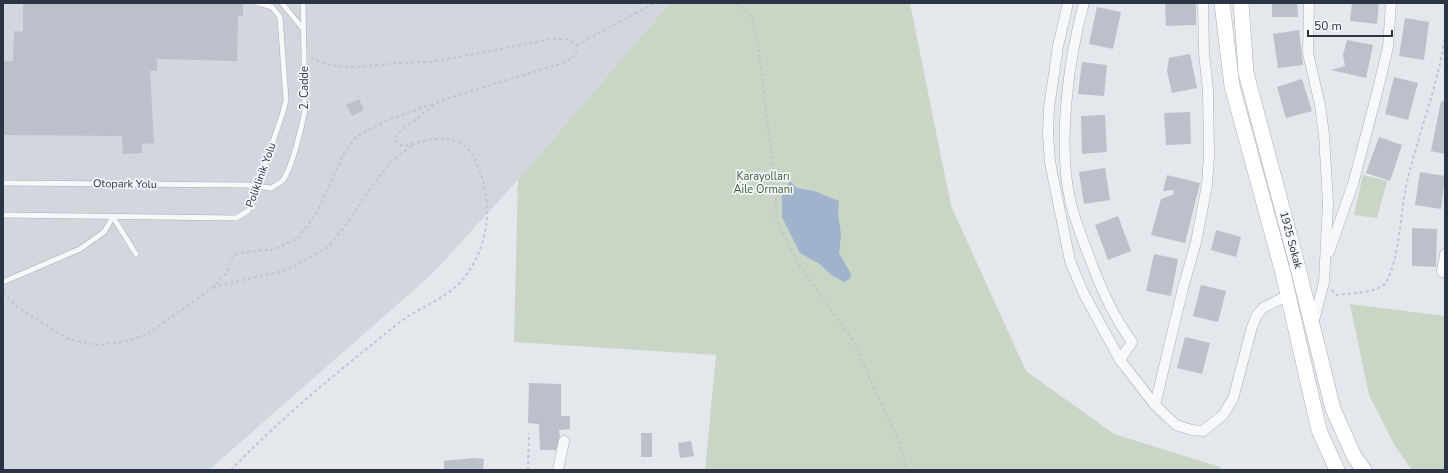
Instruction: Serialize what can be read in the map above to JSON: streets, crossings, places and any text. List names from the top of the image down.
{
  "streets": {
    "main road": ["1925 Sokak"],
    "lane": ["2. Cadde", "Poliklinik Yolu", "Otopark Yolu"]
  },
  "crossings": [
    ["2. Cadde", "Otopark Yolu"]
  ],
  "parks": ["Karayolları Aile Ormanı"],
  "scale_bar": "50 m"
}
